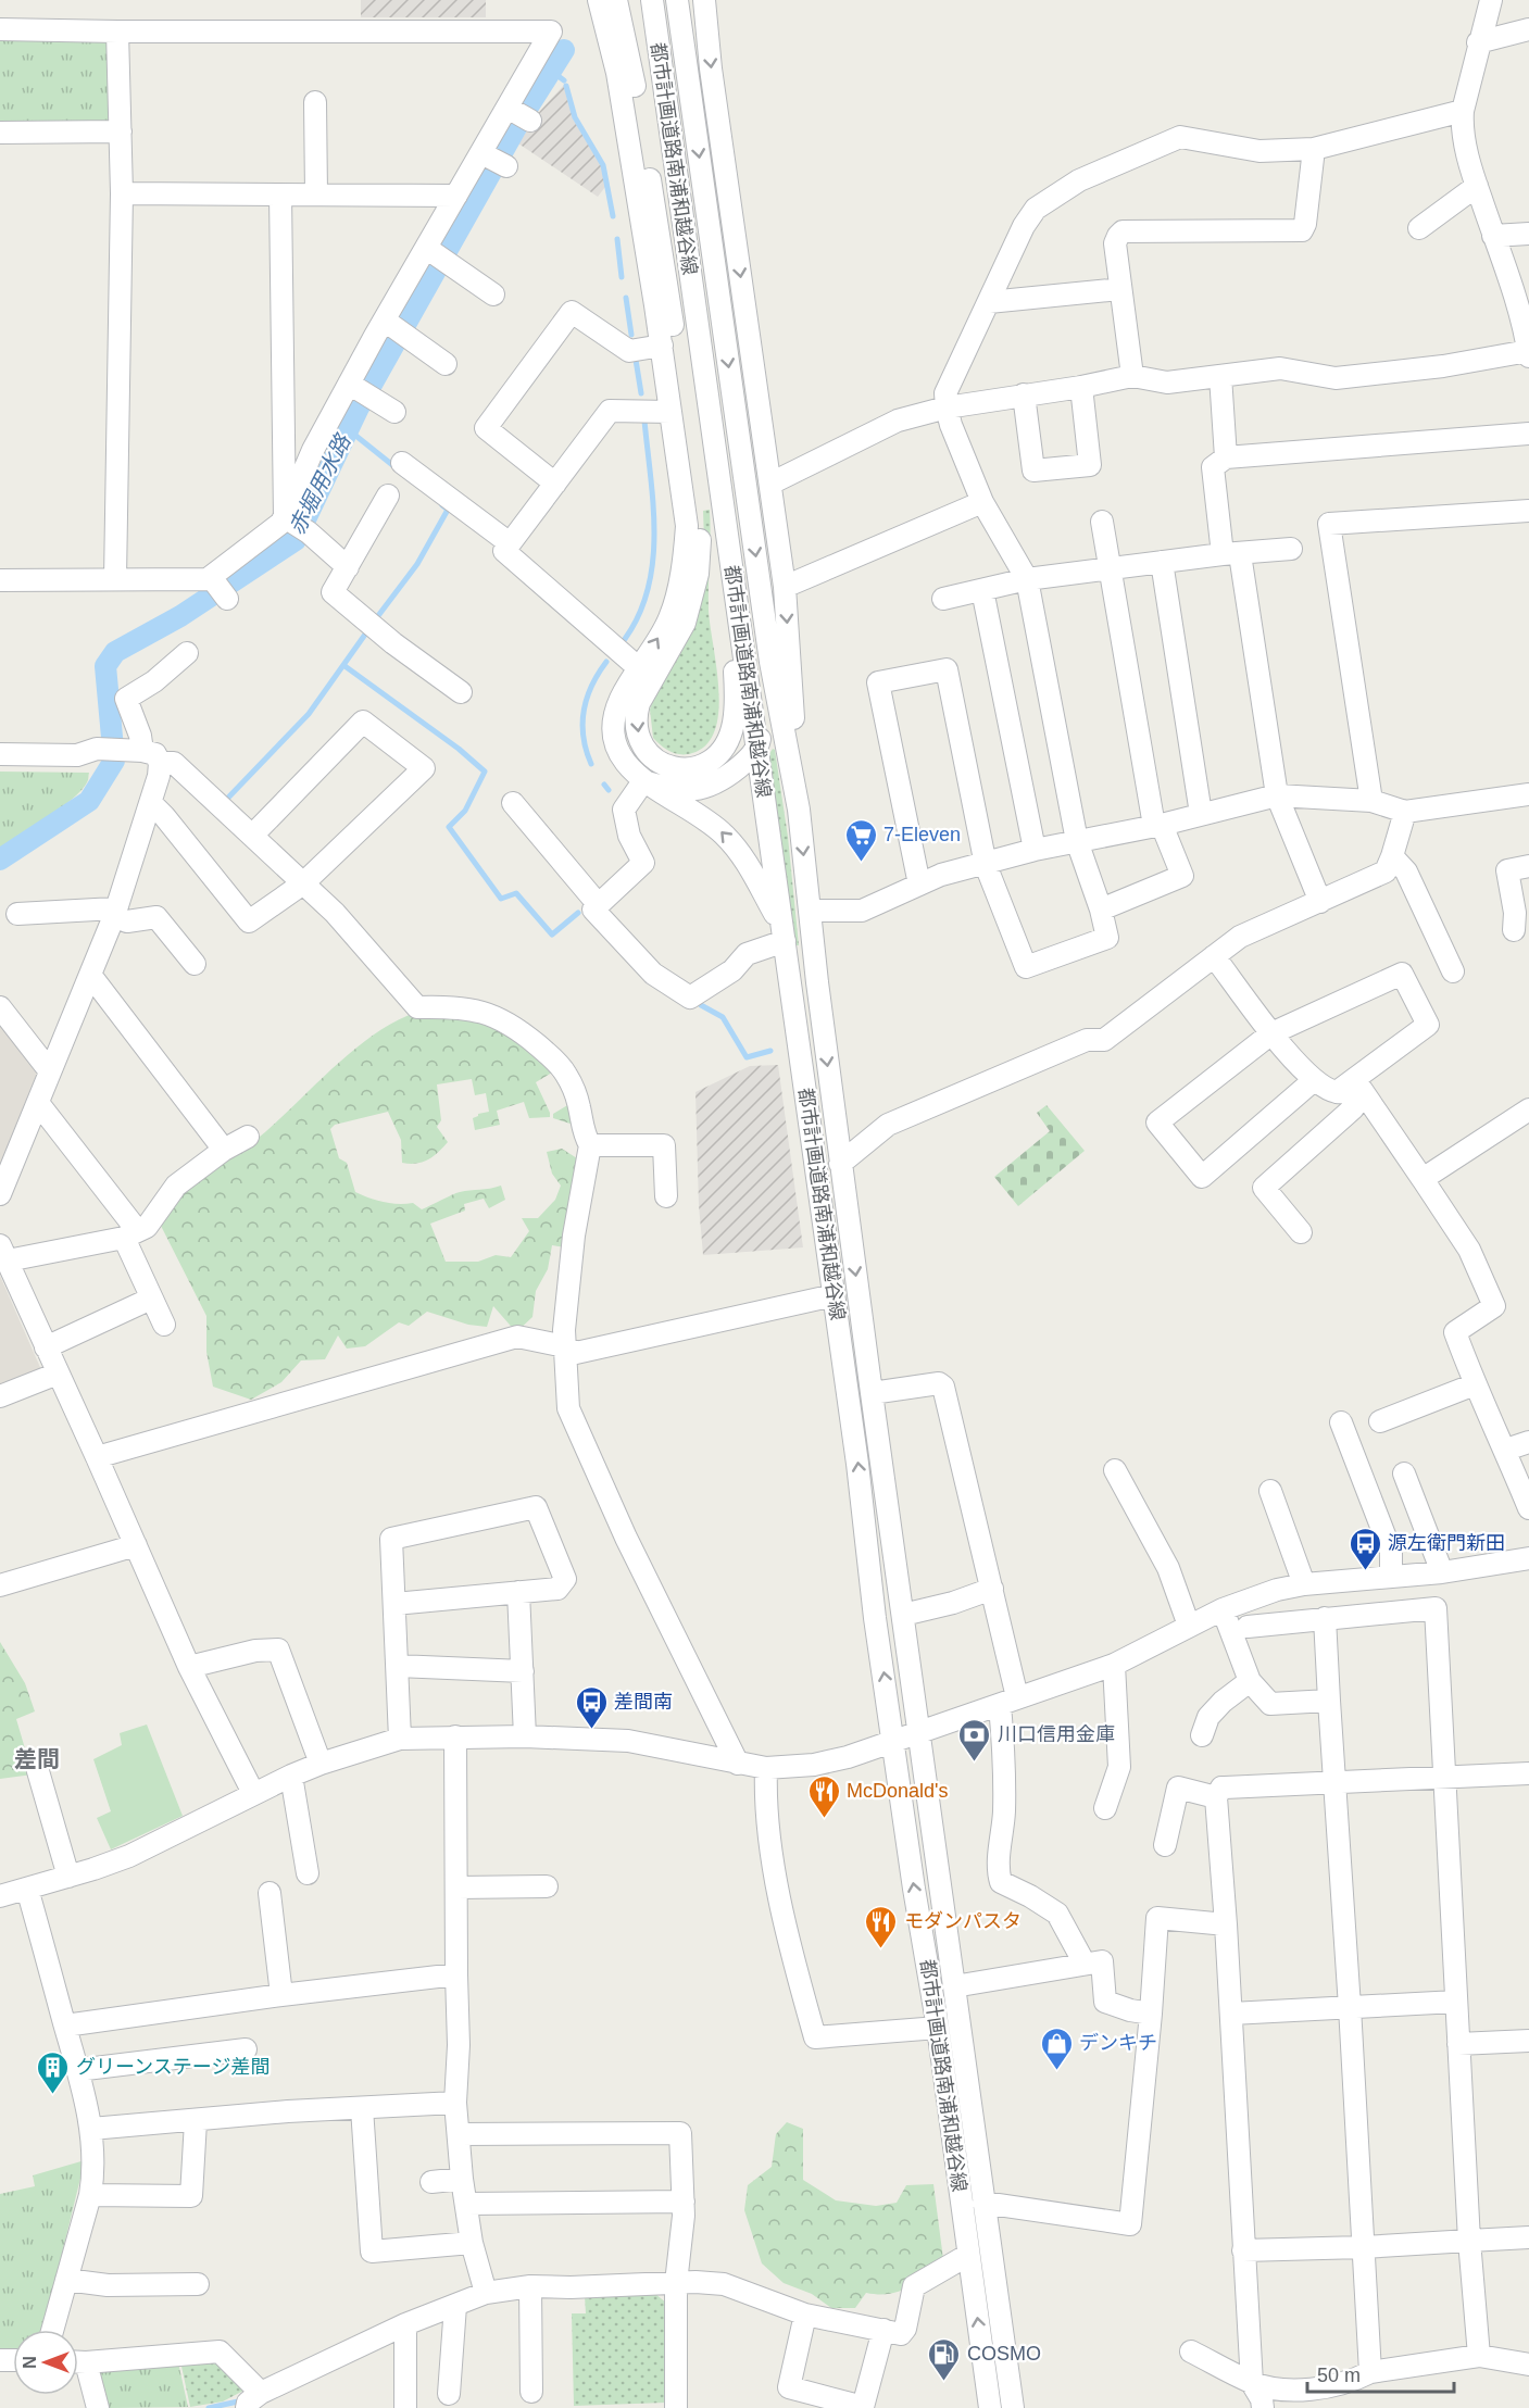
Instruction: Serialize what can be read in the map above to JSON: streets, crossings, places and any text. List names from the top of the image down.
{
  "streets": {
    "street": ["都市計画道路南浦和越谷線"]
  },
  "districts": ["差間"],
  "water": ["赤堀用水路"],
  "places": {
    "supermarket": ["7-Eleven"],
    "bus stop": ["源左衛門新田", "差間南"],
    "bank": ["川口信用金庫"],
    "restaurant": ["McDonald's", "モダンパスタ"],
    "shop": ["デンキチ"],
    "building": ["グリーンステージ差間"],
    "fuel station": ["COSMO"]
  },
  "scale_bar": "50 m",
  "north": "left"
}
